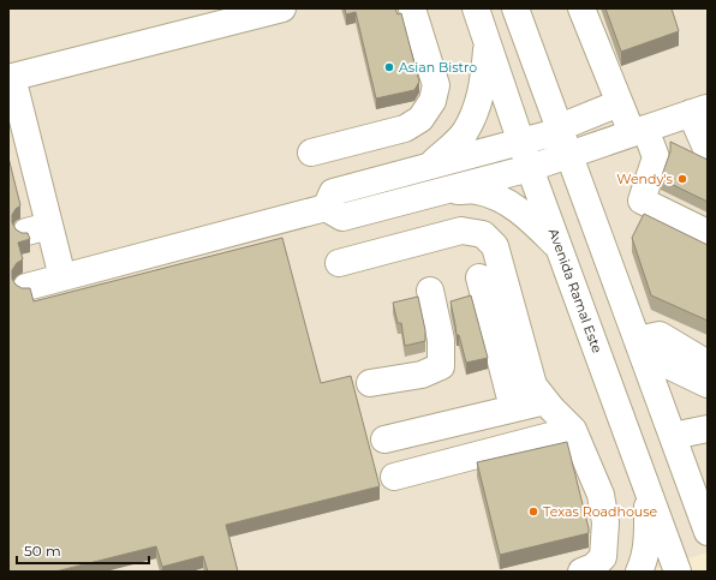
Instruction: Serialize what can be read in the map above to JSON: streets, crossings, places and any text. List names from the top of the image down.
{
  "streets": {
    "street": ["Avenida Ramal Este"]
  },
  "places": ["Asian Bistro", "Wendy's", "Texas Roadhouse"],
  "scale_bar": "50 m"
}
